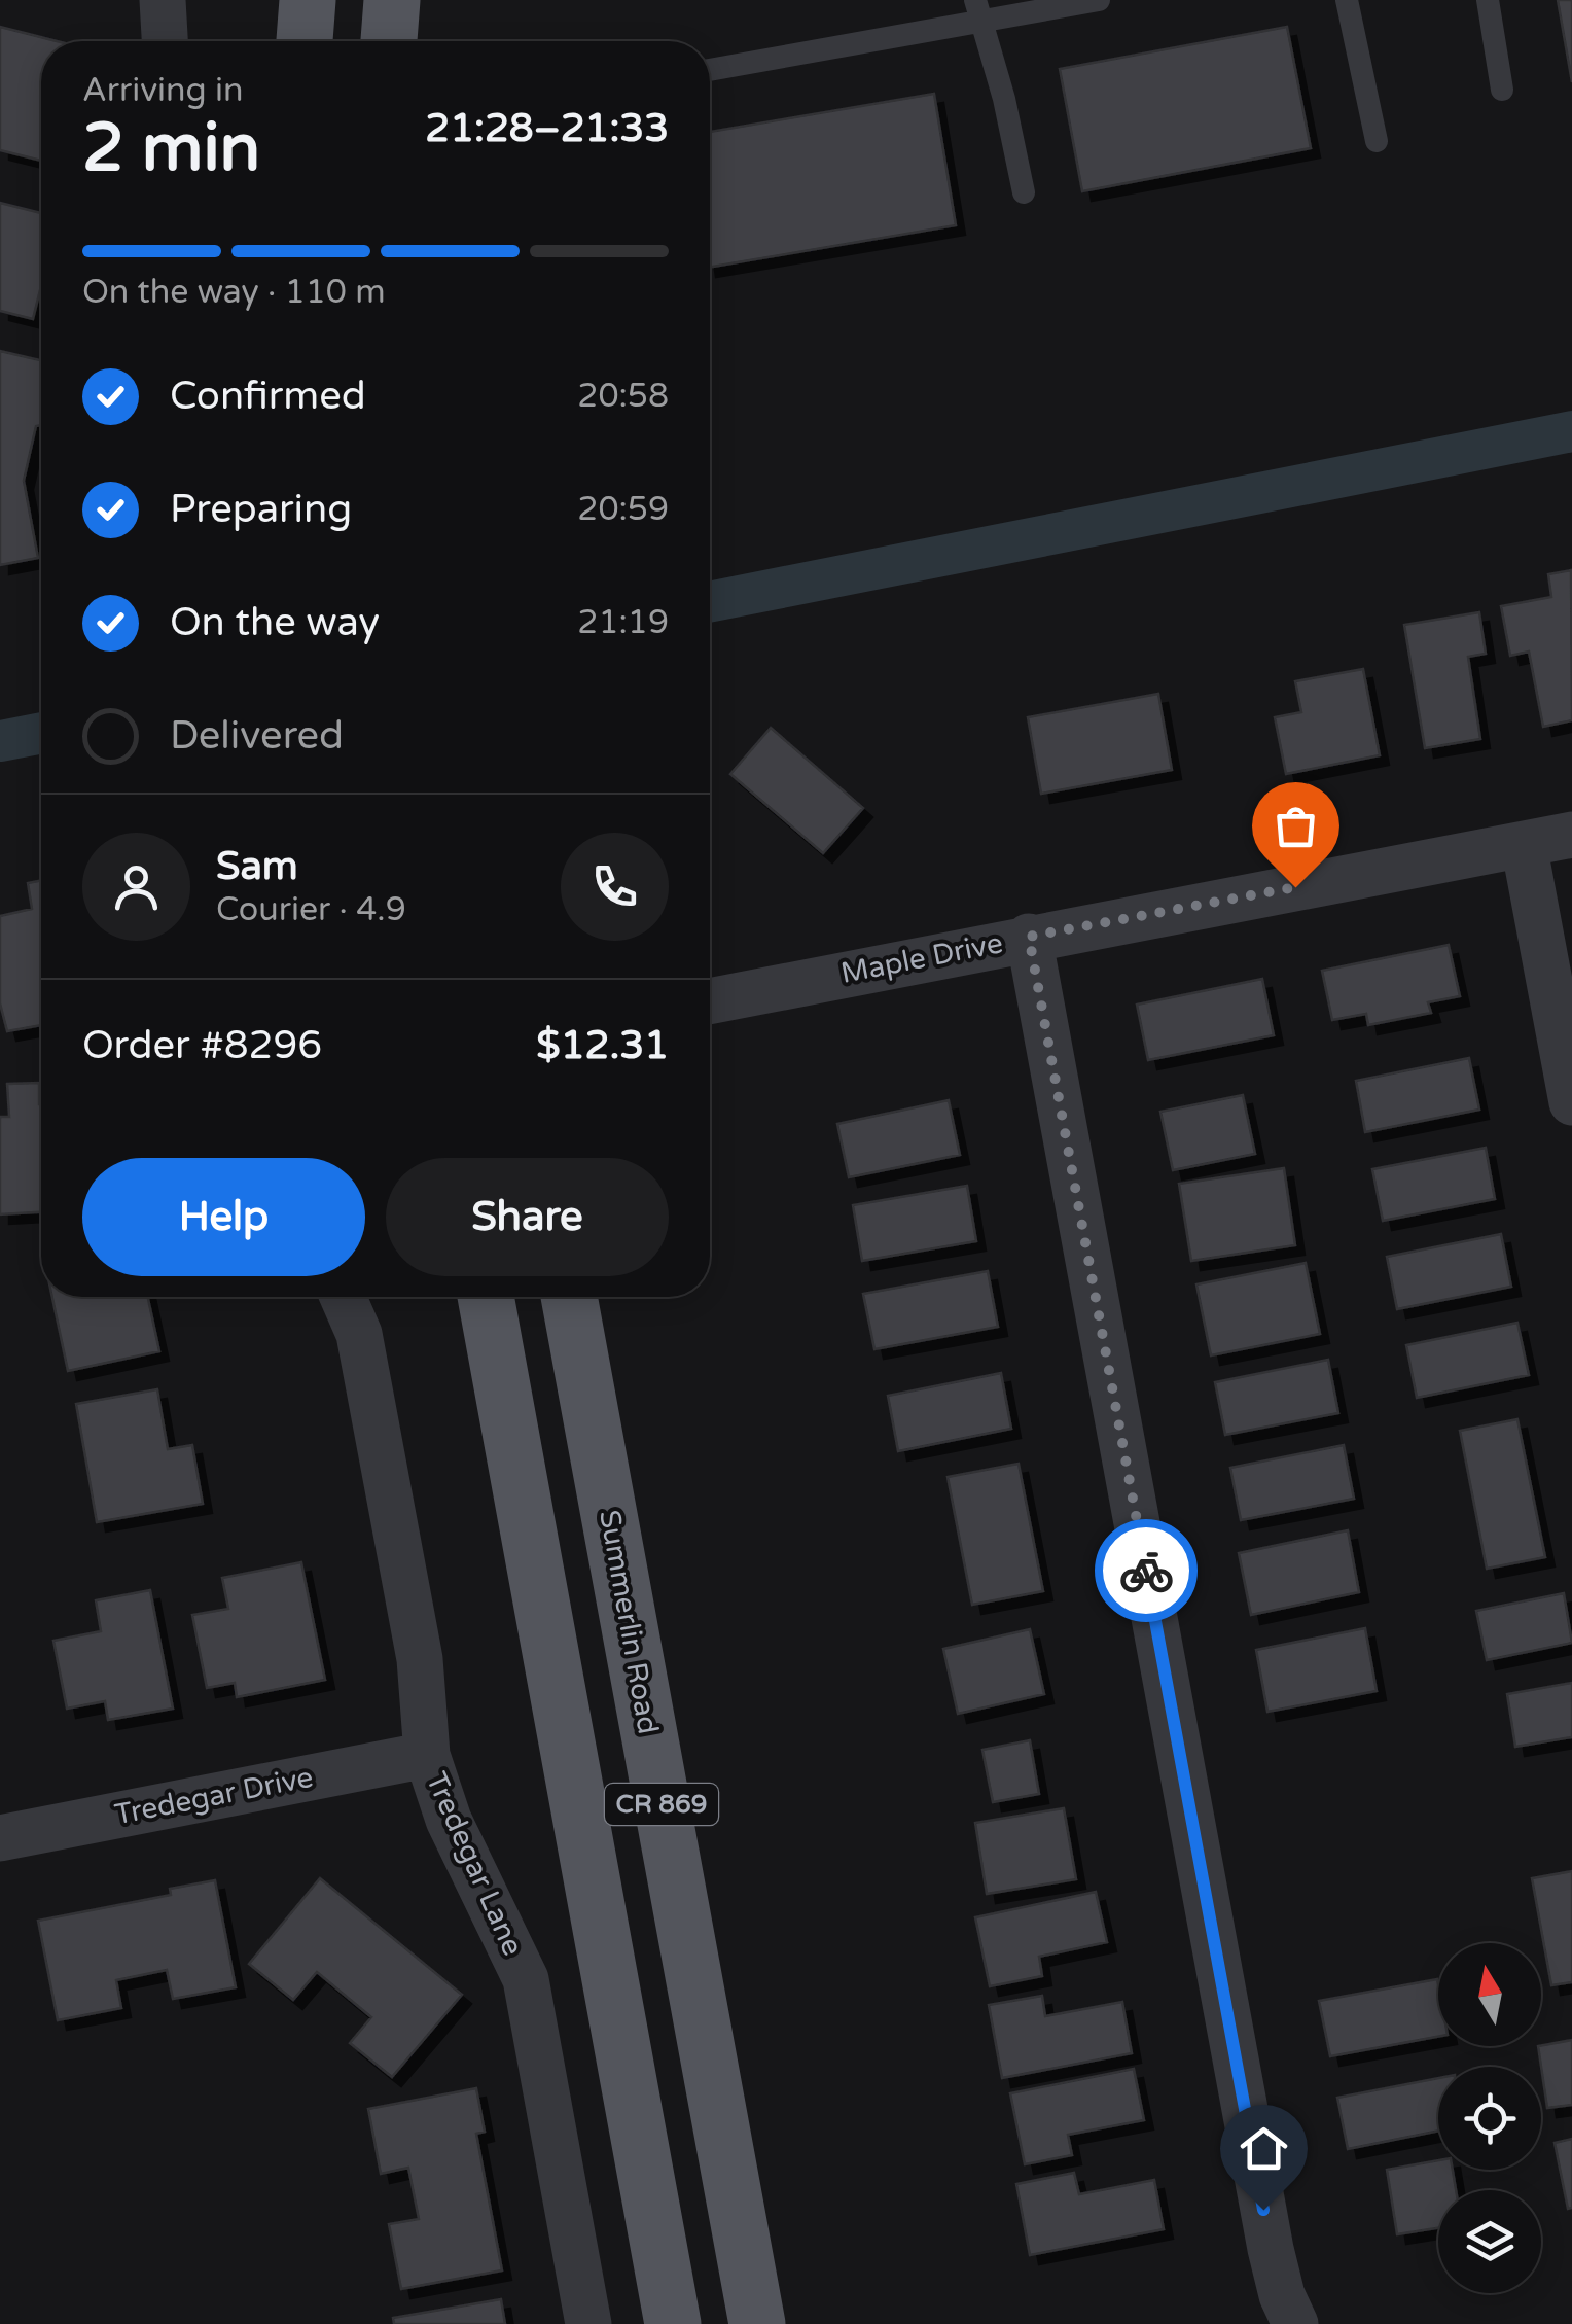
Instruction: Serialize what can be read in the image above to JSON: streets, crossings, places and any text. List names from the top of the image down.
{
  "streets": {
    "main road": ["Summerlin Road", "CR 869"],
    "street": ["Maple Drive", "Tredegar Drive", "Tredegar Lane"]
  },
  "crossings": [
    ["Tredegar Drive", "Tredegar Lane"]
  ],
  "north": "top",
  "page": {
    "heading": ["2 min", "Arriving in", "21:28–21:33"],
    "panel": [
      "Sam",
      "Courier · 4.9",
      "Order #8296",
      "$12.31"
    ],
    "bar": "On the way · 110 m",
    "list": [
      ["Confirmed", "20:58"],
      ["Preparing", "20:59"],
      ["On the way", "21:19"],
      "Delivered"
    ],
    "buttons": ["Help", "Share"]
  }
}
